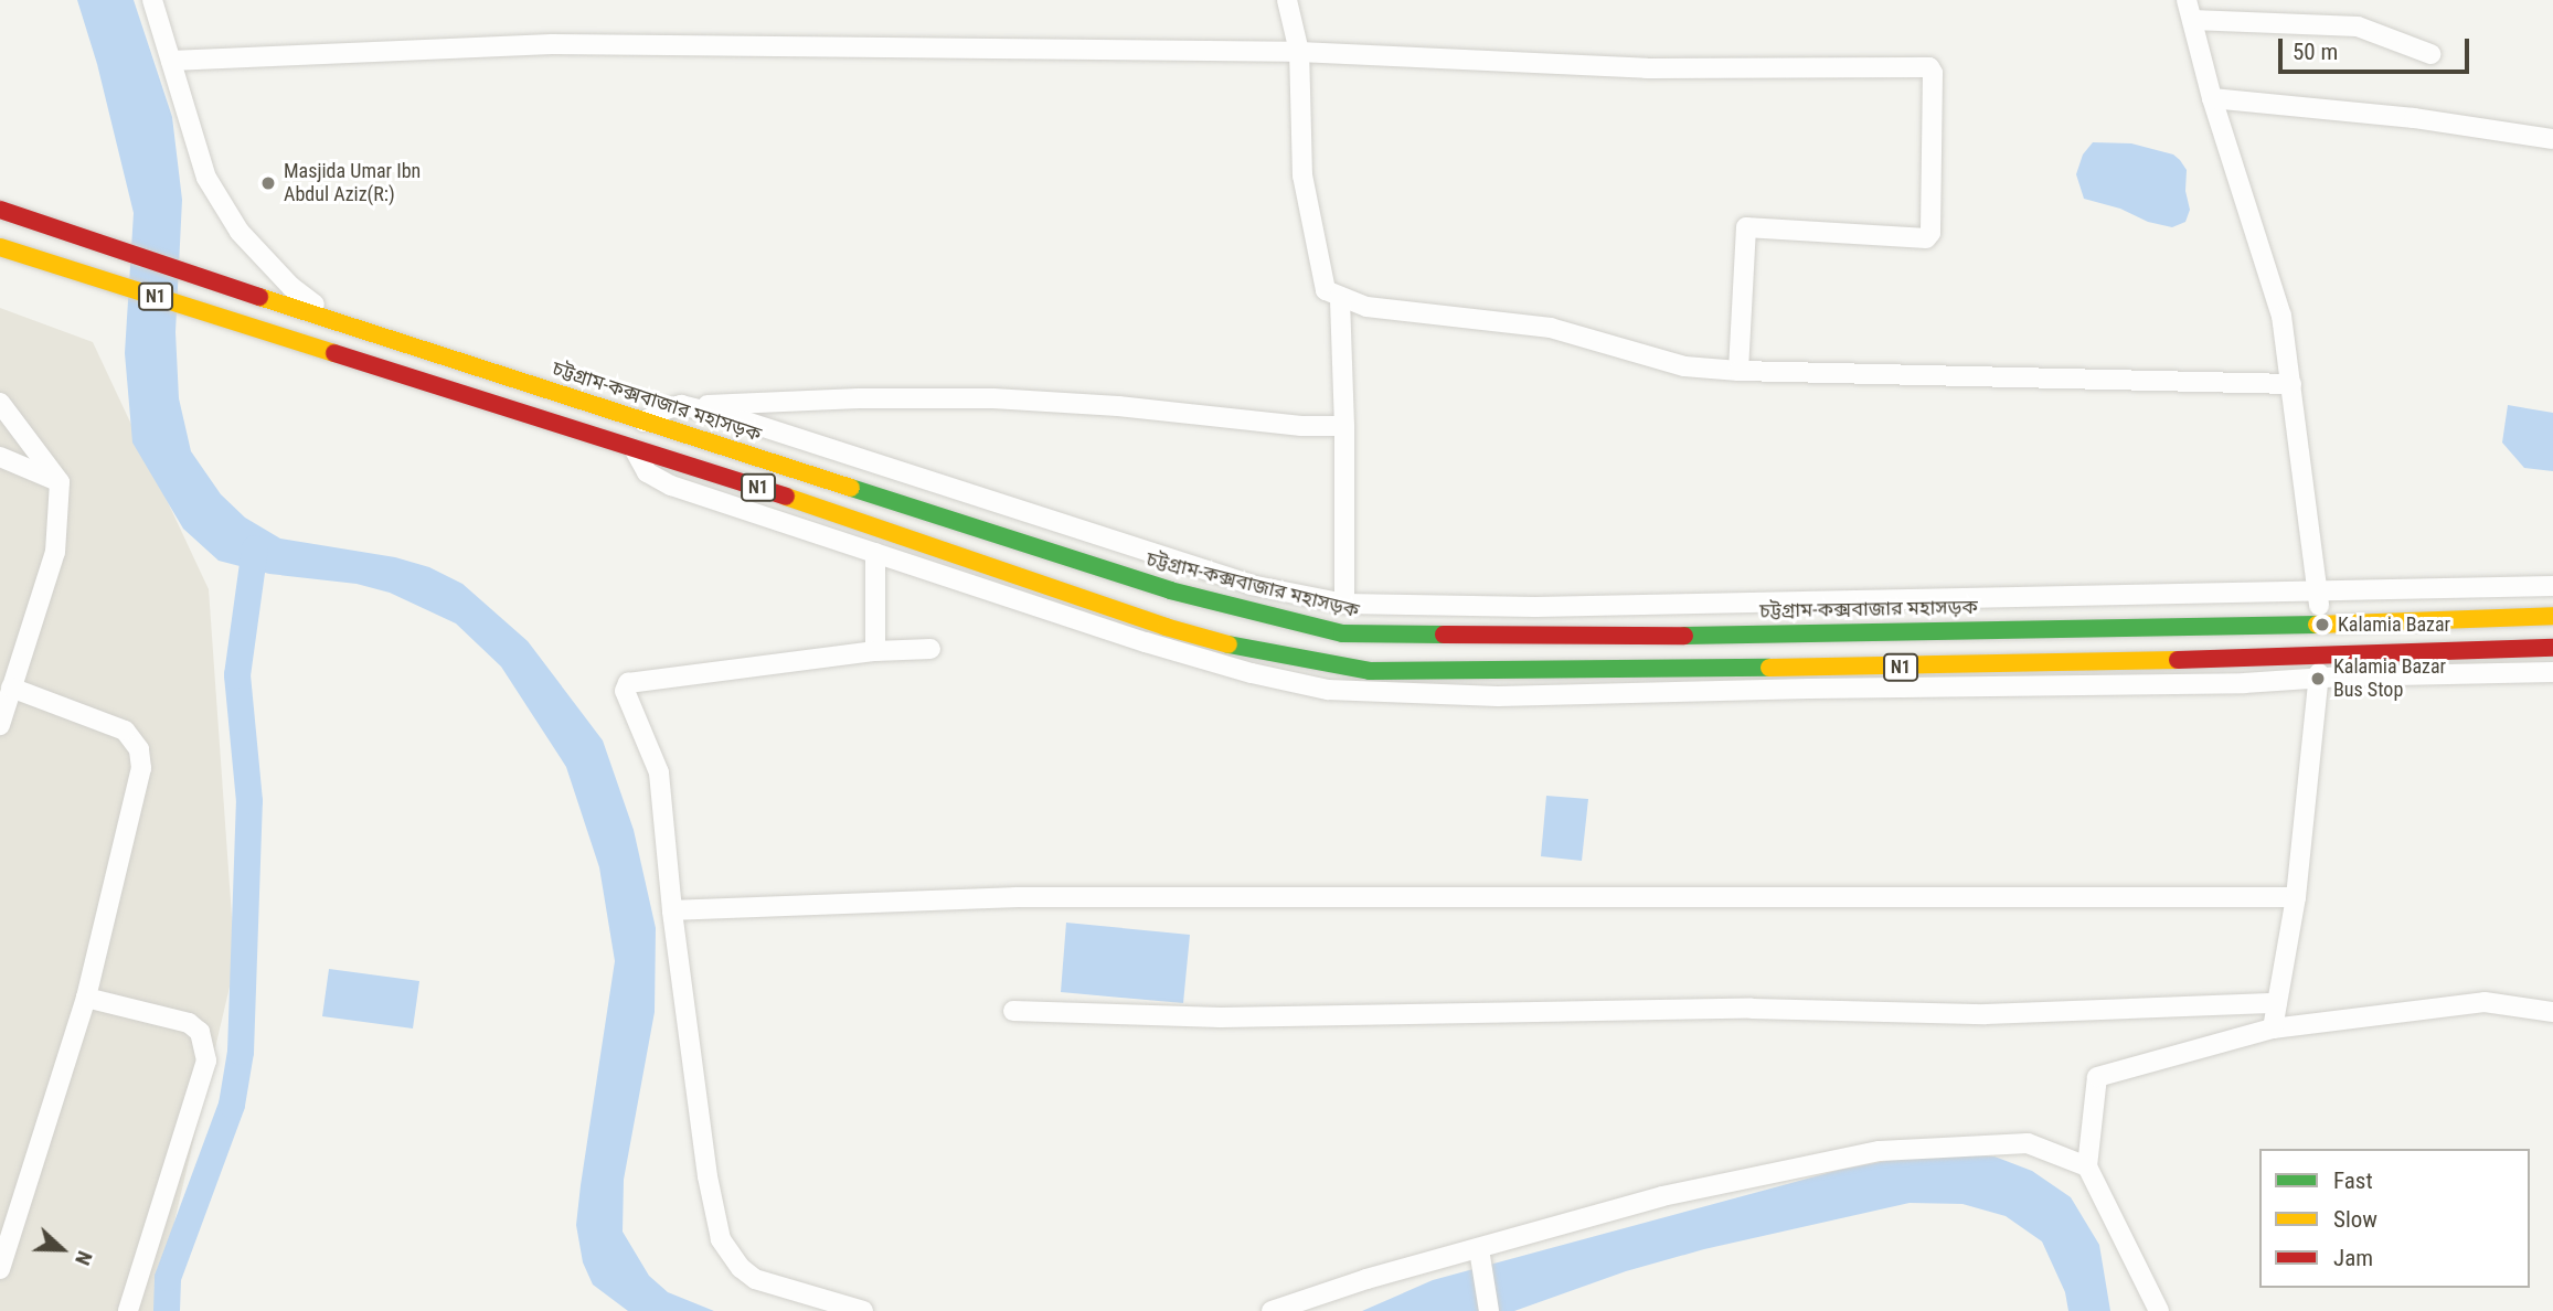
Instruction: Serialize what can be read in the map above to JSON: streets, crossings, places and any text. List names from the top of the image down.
{
  "streets": {
    "highway": ["N1", "চট্টগ্রাম-কক্সবাজার মহাসড়ক"]
  },
  "places": ["Masjida Umar Ibn Abdul Aziz(R:)", "Kalamia Bazar", "Kalamia Bazar Bus Stop"],
  "legend": ["Fast", "Slow", "Jam"],
  "scale_bar": "50 m",
  "north": "right"
}
